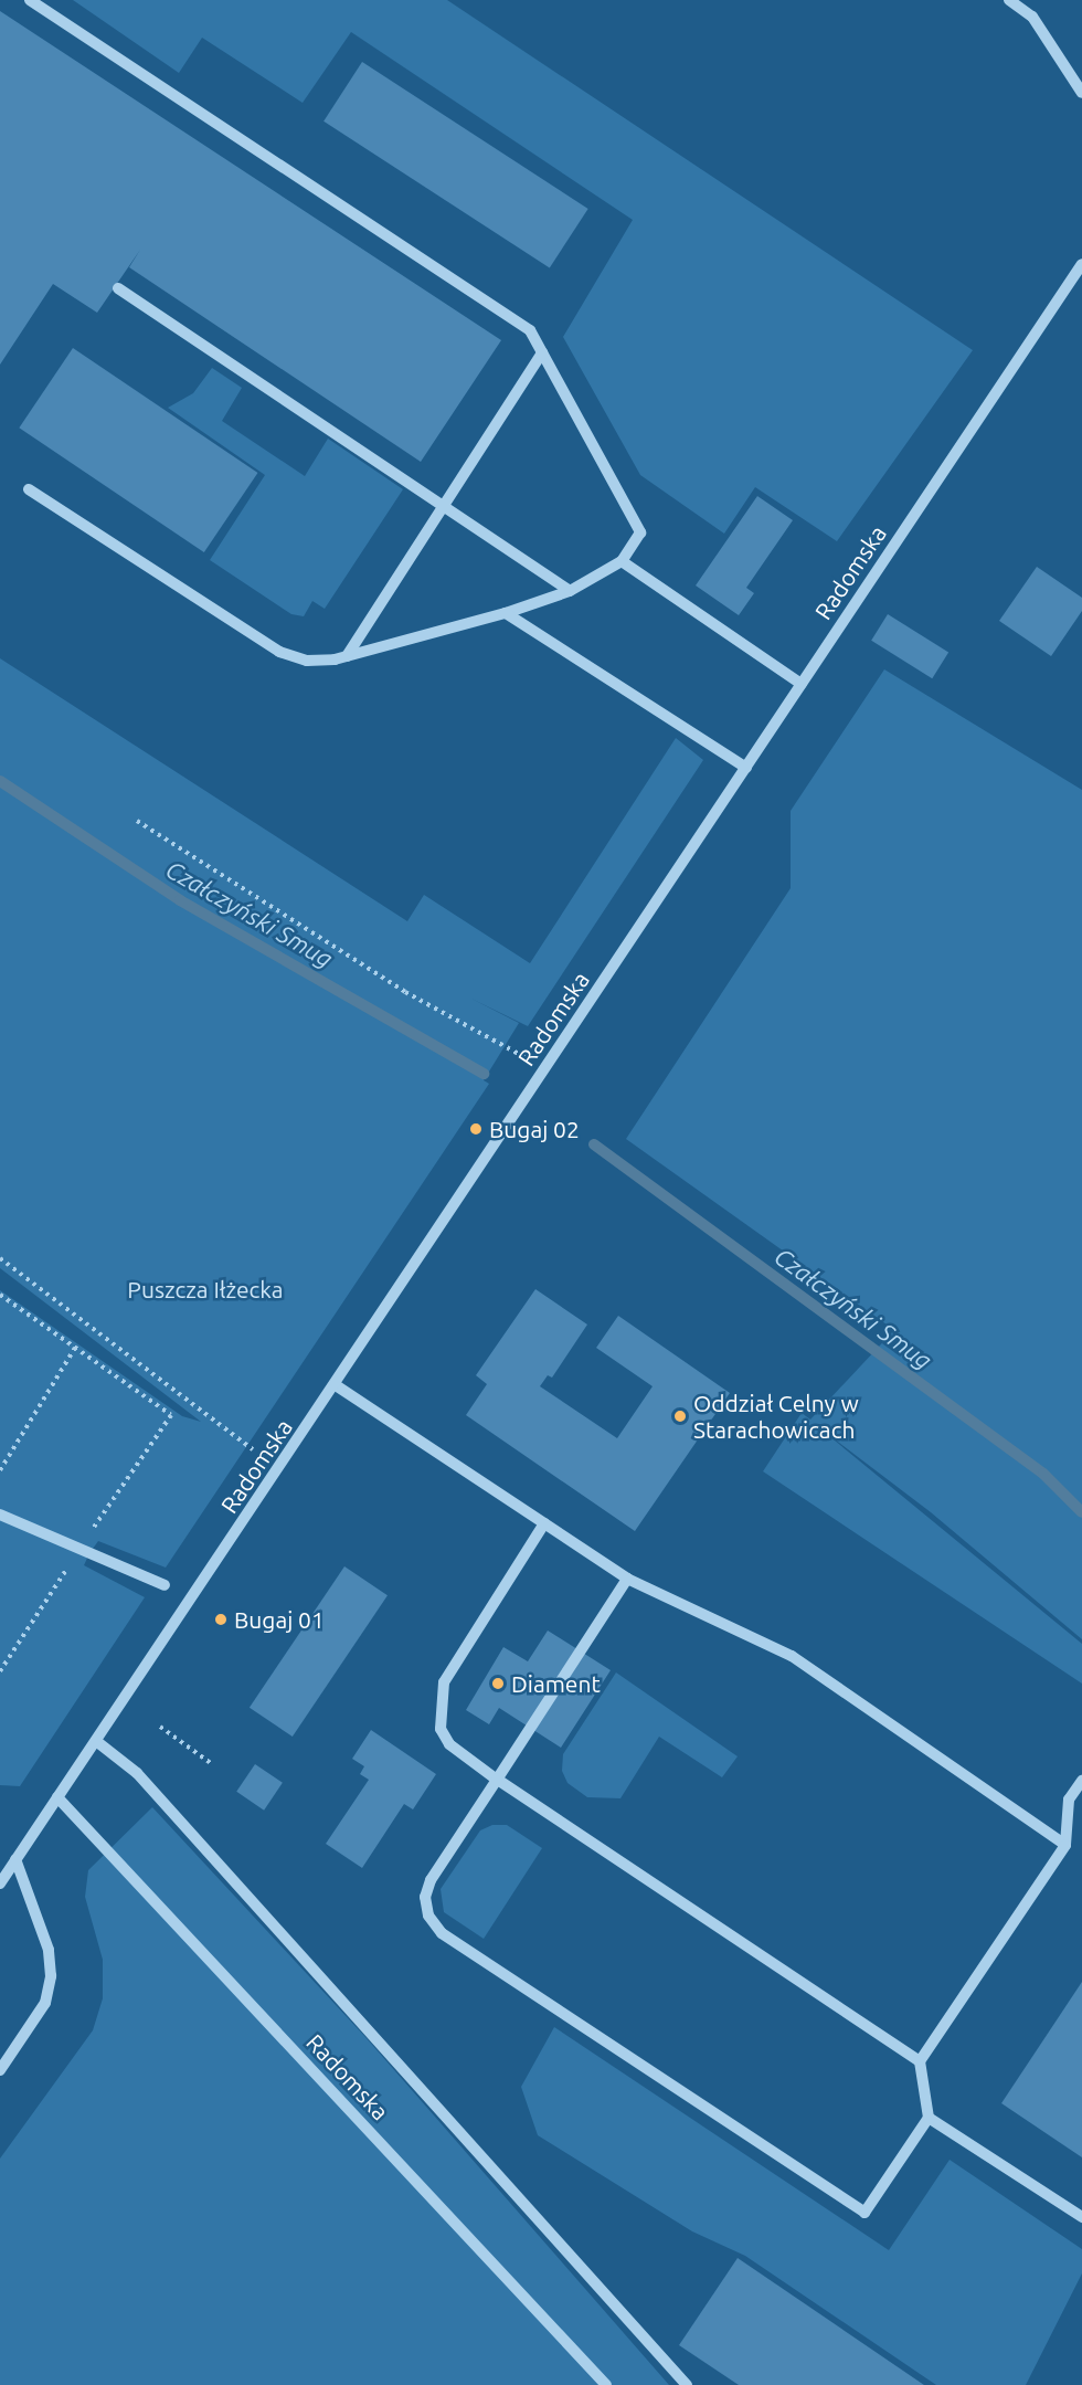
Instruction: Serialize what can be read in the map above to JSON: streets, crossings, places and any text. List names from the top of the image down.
{
  "streets": {
    "street": ["Radomska"]
  },
  "water": ["Czałczyński Smug"],
  "parks": ["Puszcza Iłżecka"],
  "places": [
    "Bugaj 02",
    "Oddział Celny w Starachowicach",
    "Bugaj 01",
    "Diament"
  ]
}
